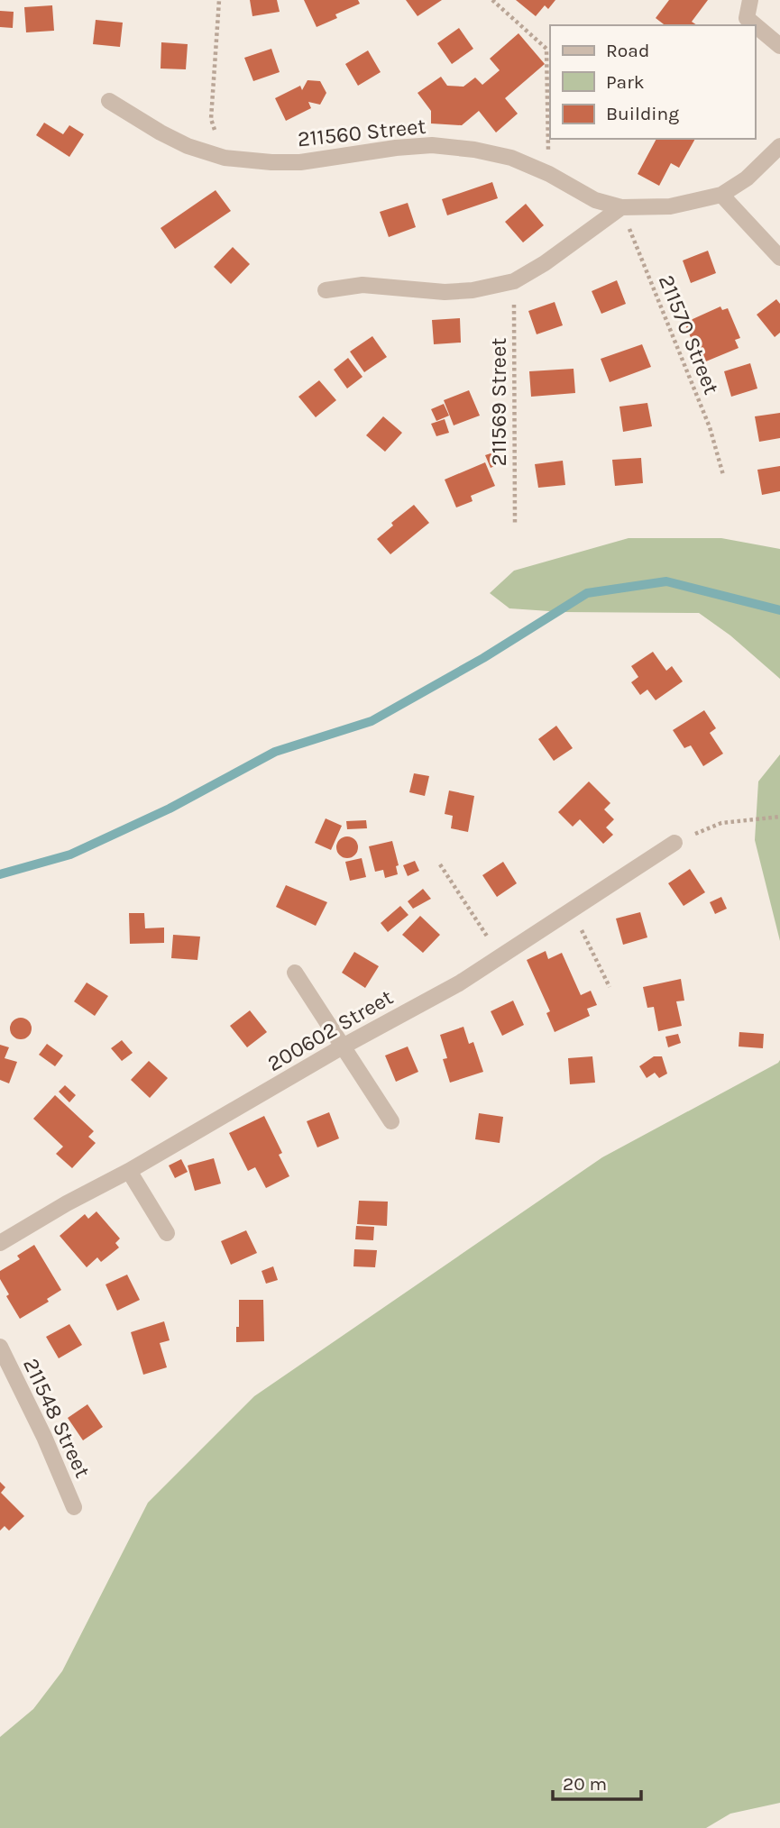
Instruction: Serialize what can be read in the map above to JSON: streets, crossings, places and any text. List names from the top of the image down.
{
  "streets": {
    "street": ["211560 Street", "200602 Street", "211548 Street"],
    "path": ["211570 Street", "211569 Street"]
  },
  "crossings": [
    ["211560 Street", "211570 Street"]
  ],
  "legend": ["Road", "Park", "Building"],
  "scale_bar": "20 m"
}
